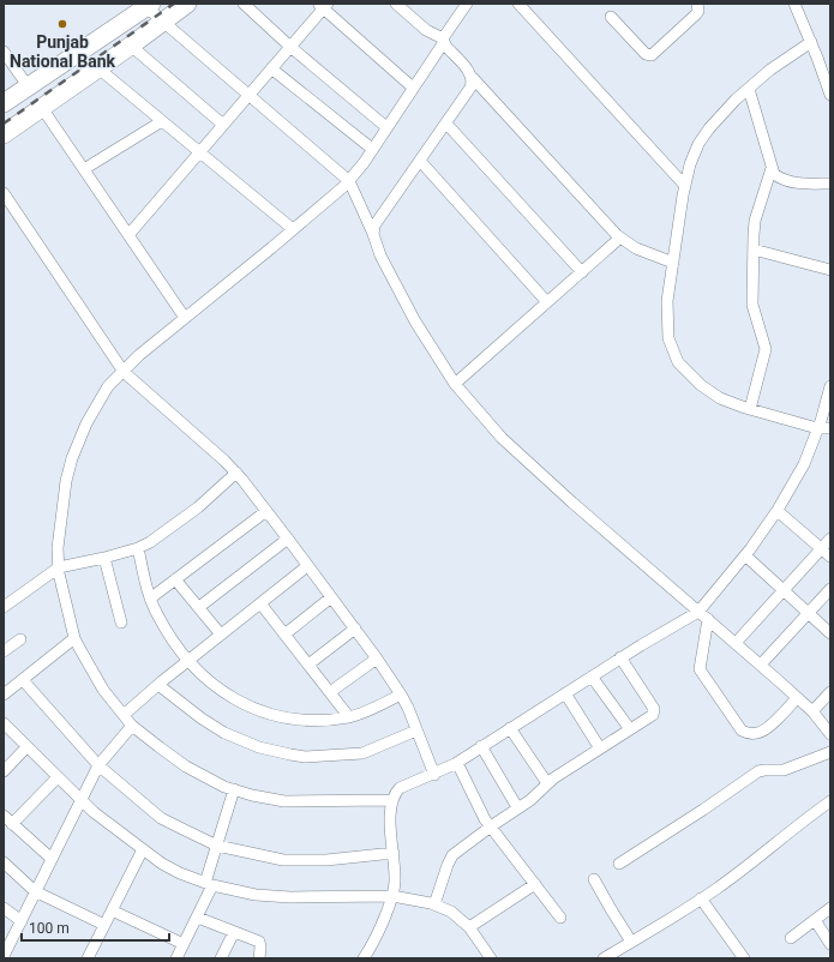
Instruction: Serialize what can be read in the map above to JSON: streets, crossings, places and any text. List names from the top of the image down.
{
  "places": ["Punjab National Bank"],
  "scale_bar": "100 m"
}
